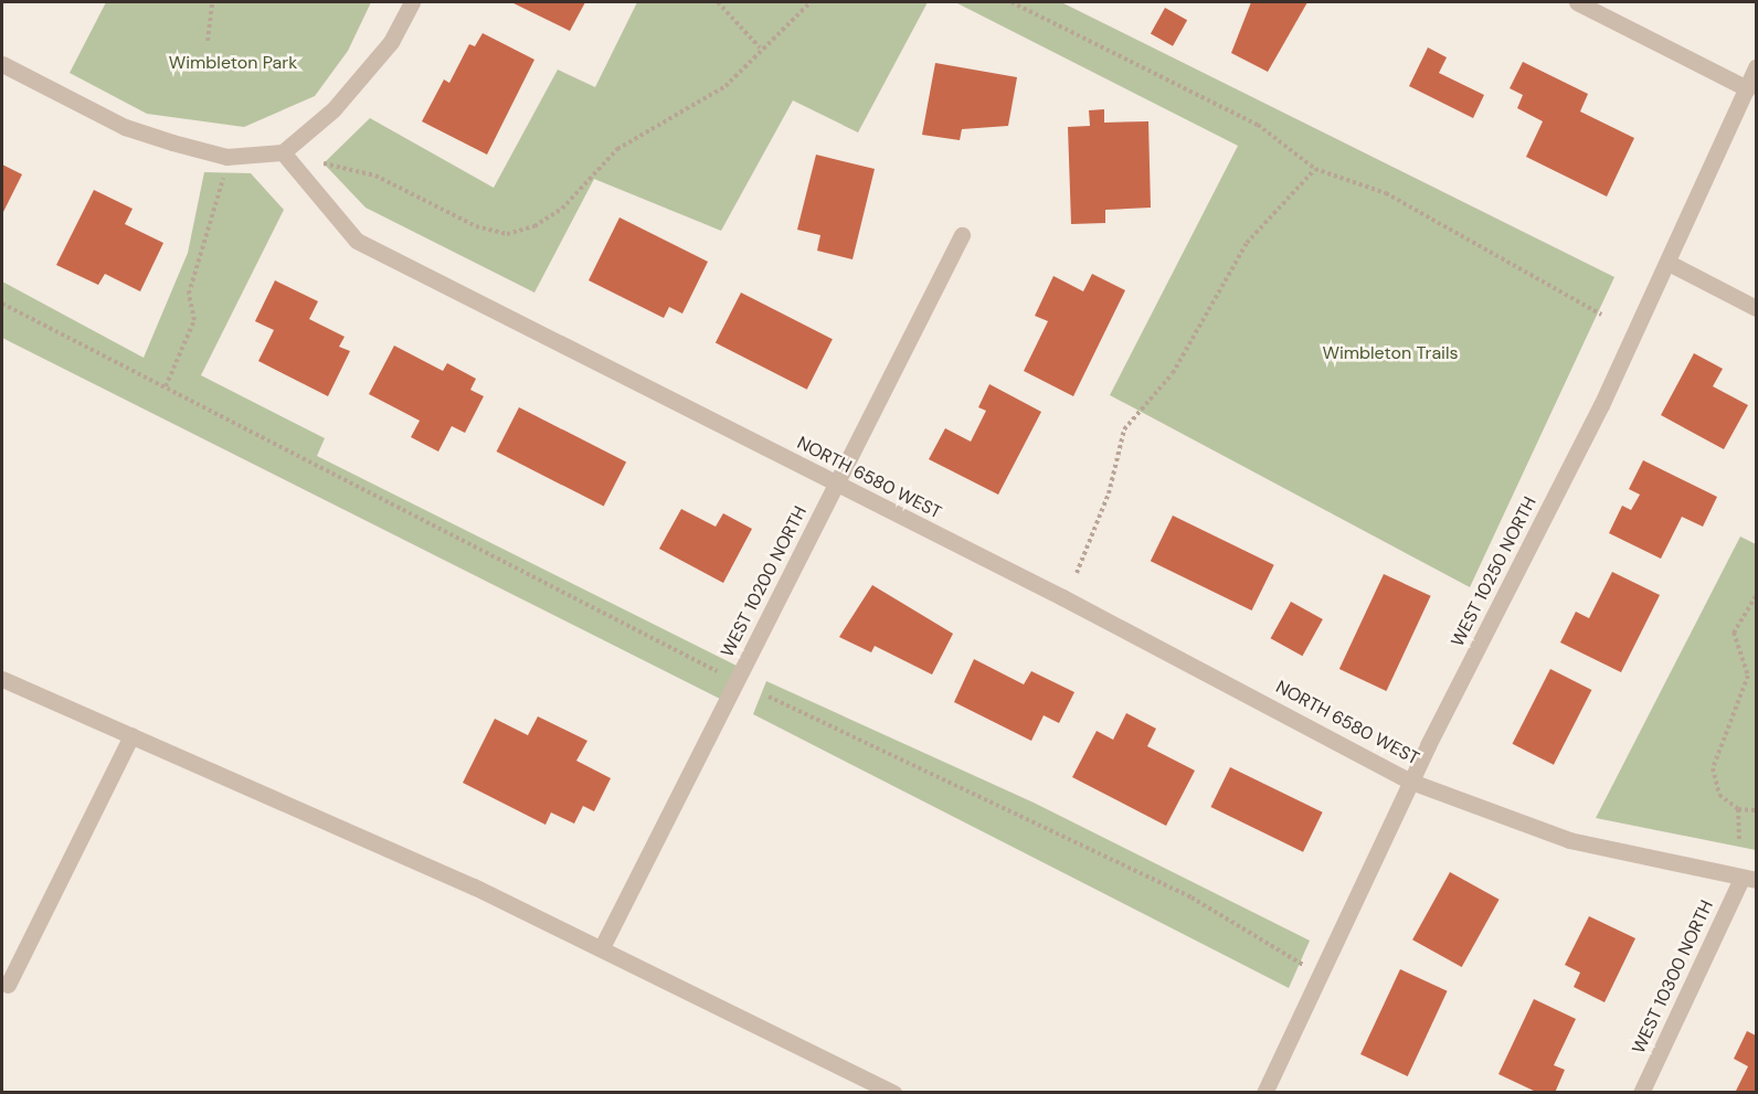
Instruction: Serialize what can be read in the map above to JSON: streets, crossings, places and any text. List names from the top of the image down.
{
  "streets": {
    "street": [
      "NORTH 6580 WEST",
      "WEST 10250 NORTH",
      "WEST 10200 NORTH",
      "WEST 10300 NORTH"
    ]
  },
  "crossings": [
    ["NORTH 6580 WEST", "WEST 10250 NORTH"],
    ["NORTH 6580 WEST", "WEST 10200 NORTH"],
    ["NORTH 6580 WEST", "WEST 10300 NORTH"]
  ],
  "parks": ["Wimbleton Park", "Wimbleton Trails"]
}
